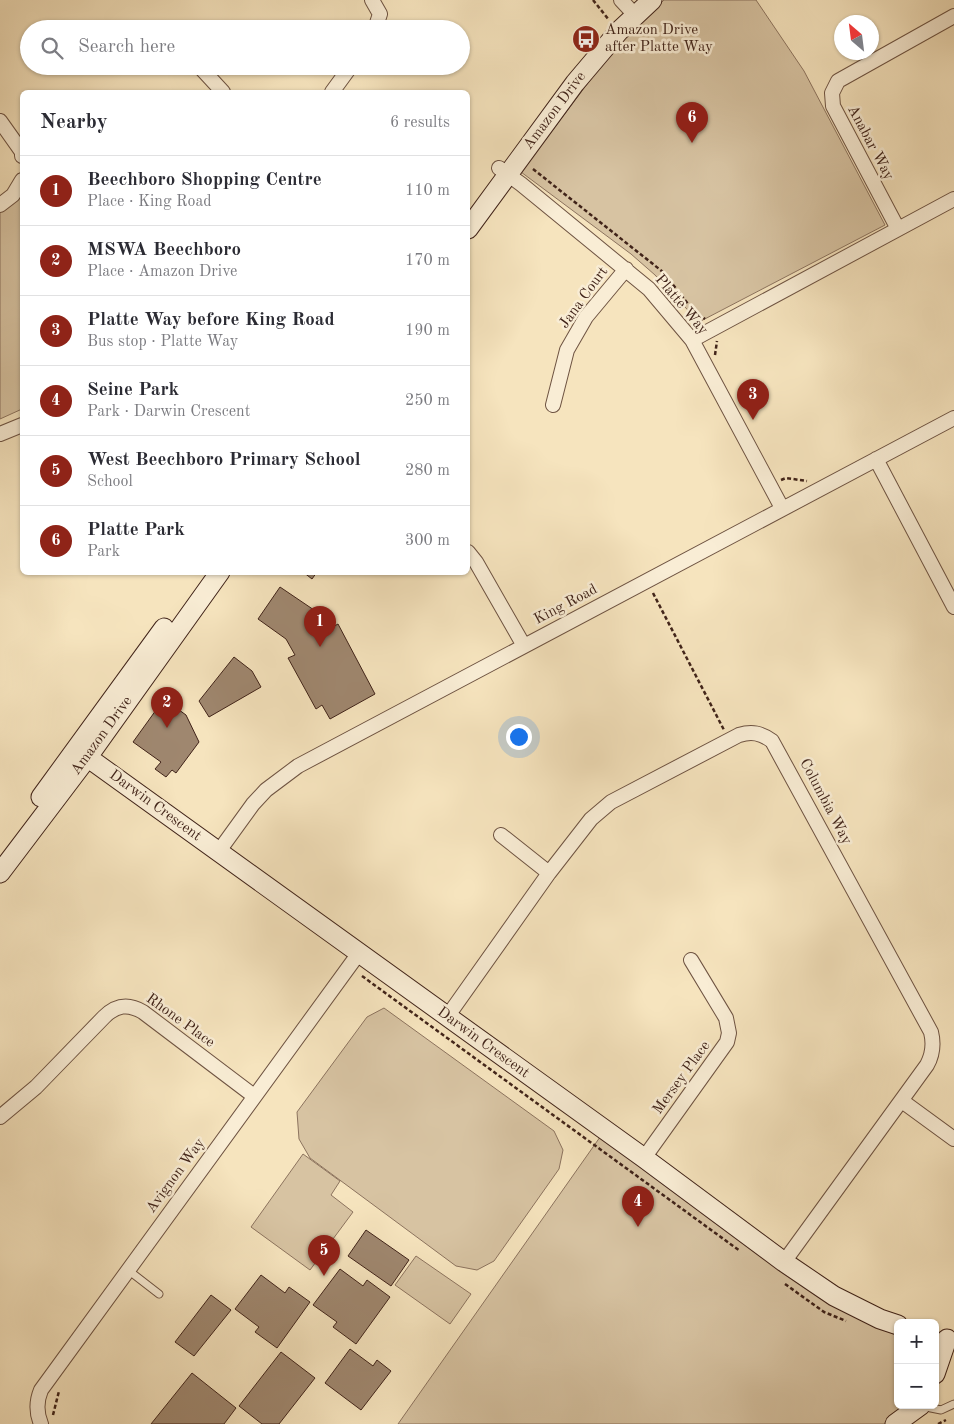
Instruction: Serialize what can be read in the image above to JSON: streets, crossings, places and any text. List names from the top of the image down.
{
  "streets": {
    "street": [
      "Amazon Drive",
      "Anabar Way",
      "Jana Court",
      "Platte Way",
      "King Road",
      "Columbia Way",
      "Darwin Crescent",
      "Rhone Place",
      "Mersey Place",
      "Avignon Way"
    ]
  },
  "crossings": [
    ["Amazon Drive", "Platte Way"],
    ["Amazon Drive", "Darwin Crescent"],
    ["Jana Court", "Platte Way"],
    ["Platte Way", "King Road"],
    ["King Road", "Darwin Crescent"],
    ["Columbia Way", "Darwin Crescent"],
    ["Darwin Crescent", "Mersey Place"],
    ["Darwin Crescent", "Avignon Way"],
    ["Rhone Place", "Avignon Way"]
  ],
  "places": {
    "bus stop": ["Amazon Drive after Platte Way"]
  },
  "north": "top left",
  "page": {
    "search": "Search here",
    "heading": ["Nearby", "6 results"],
    "pins": [
      "6",
      "3",
      "1",
      "2",
      "4",
      "5"
    ],
    "list": [
      {
        "mark": "1",
        "name": "Beechboro Shopping Centre",
        "note": "Place · King Road",
        "value": "110 m"
      },
      {
        "mark": "2",
        "name": "MSWA Beechboro",
        "note": "Place · Amazon Drive",
        "value": "170 m"
      },
      {
        "mark": "3",
        "name": "Platte Way before King Road",
        "note": "Bus stop · Platte Way",
        "value": "190 m"
      },
      {
        "mark": "4",
        "name": "Seine Park",
        "note": "Park · Darwin Crescent",
        "value": "250 m"
      },
      {
        "mark": "5",
        "name": "West Beechboro Primary School",
        "note": "School",
        "value": "280 m"
      },
      {
        "mark": "6",
        "name": "Platte Park",
        "note": "Park",
        "value": "300 m"
      }
    ],
    "map_buttons": ["+", "−"]
  }
}
